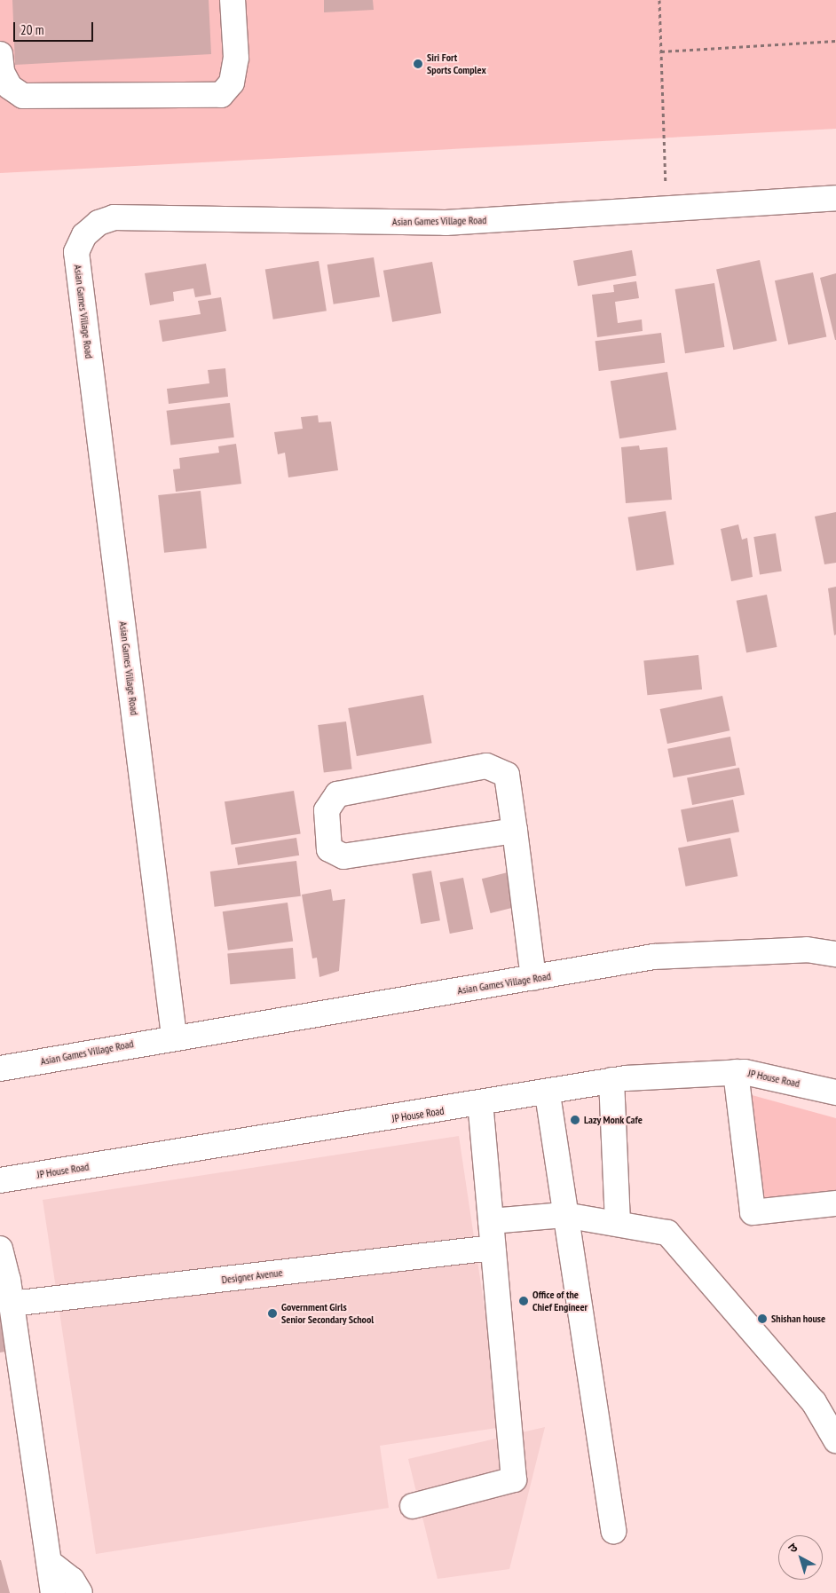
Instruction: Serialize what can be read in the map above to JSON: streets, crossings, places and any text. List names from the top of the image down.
{
  "streets": {
    "street": ["Asian Games Village Road", "JP House Road", "Designer Avenue"]
  },
  "places": [
    "Siri Fort Sports Complex",
    "Lazy Monk Cafe",
    "Office of the Chief Engineer",
    "Government Girls Senior Secondary School",
    "Shishan house"
  ],
  "scale_bar": "20 m",
  "north": "top left"
}
